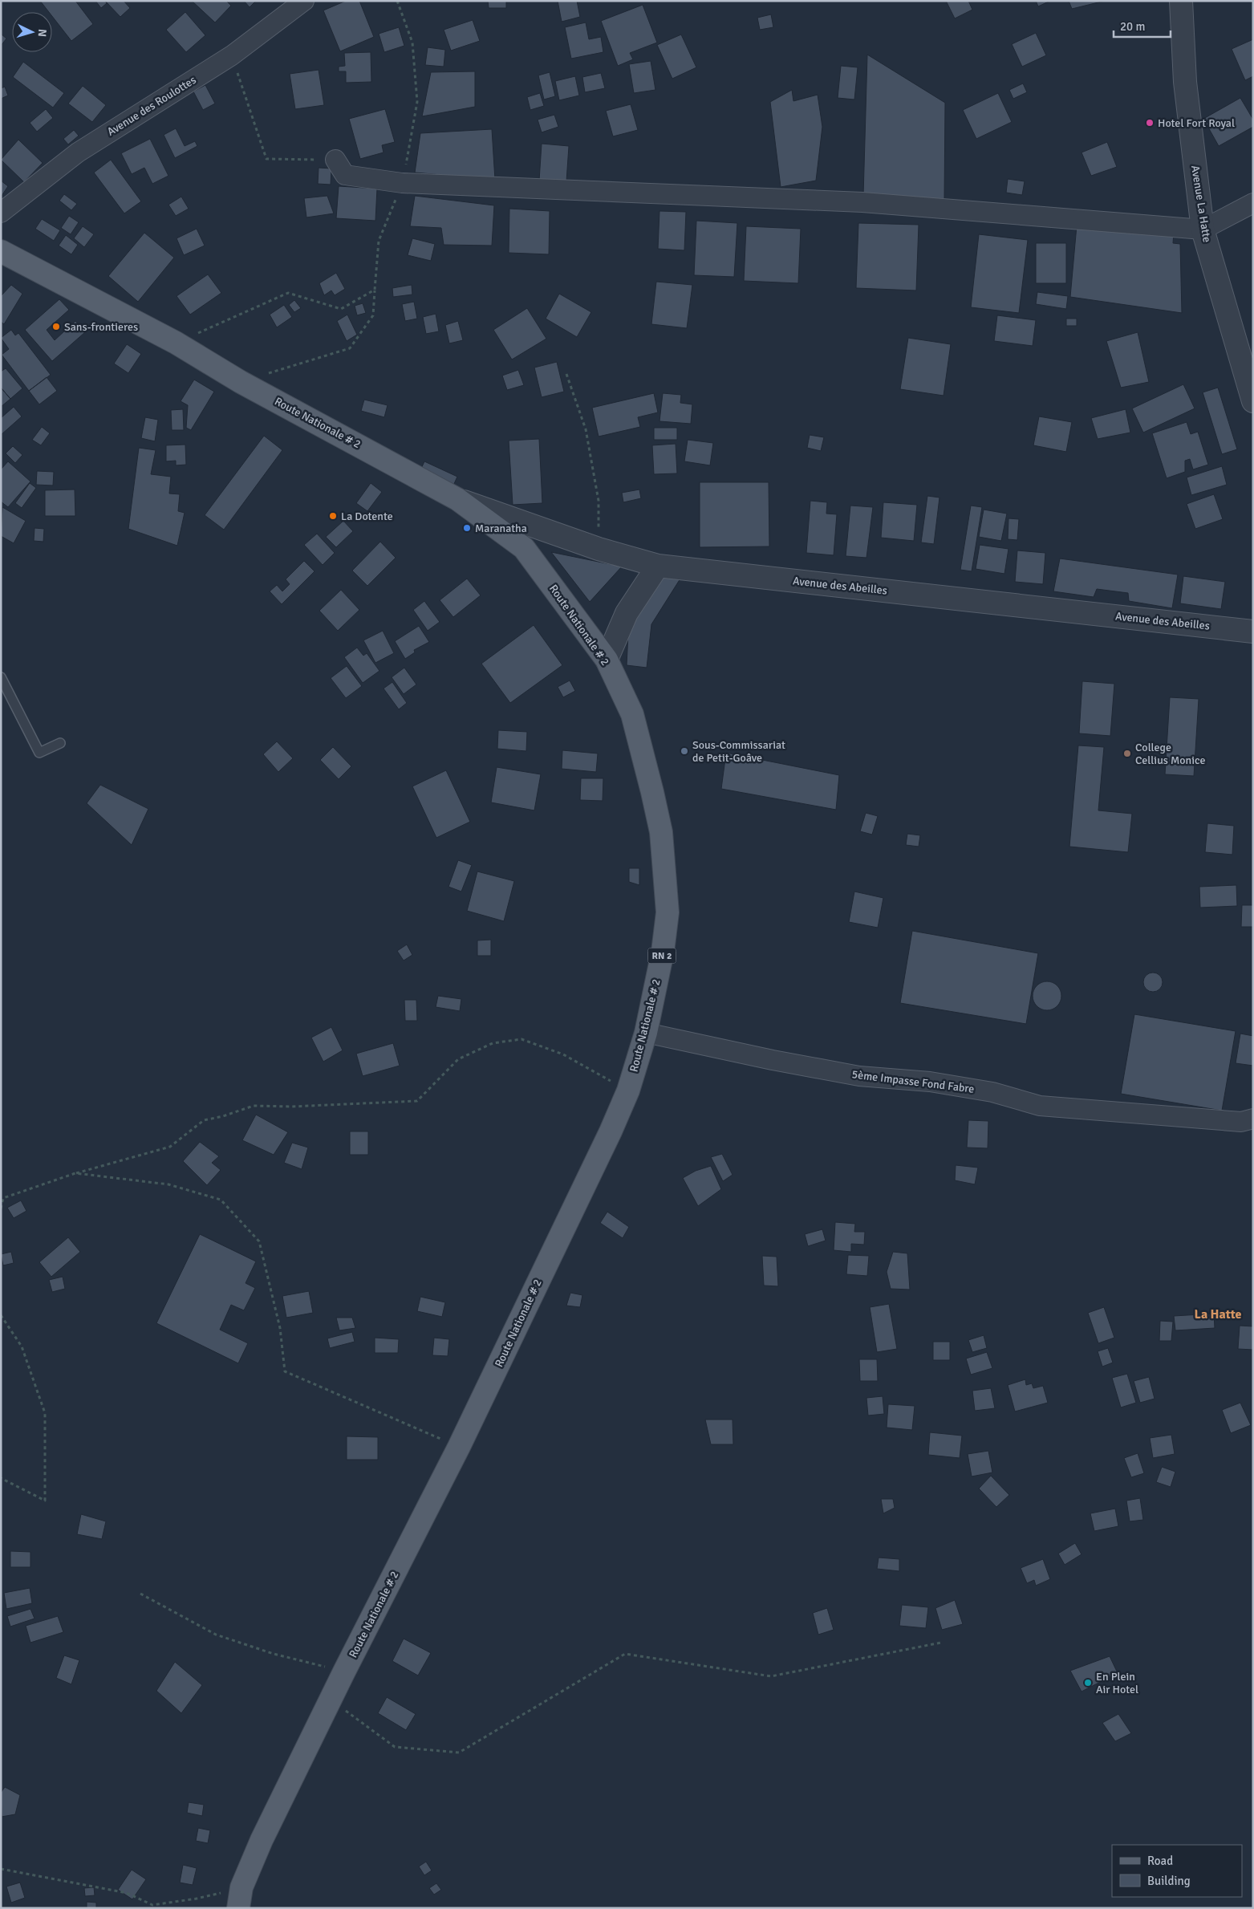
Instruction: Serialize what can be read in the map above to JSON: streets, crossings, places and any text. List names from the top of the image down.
{
  "streets": {
    "main road": ["Route Nationale # 2", "RN 2"],
    "street": [
      "Avenue des Roulottes",
      "Avenue La Hatte",
      "Avenue des Abeilles",
      "5ème Impasse Fond Fabre"
    ]
  },
  "crossings": [
    ["Route Nationale # 2", "Avenue des Abeilles"],
    ["Route Nationale # 2", "5ème Impasse Fond Fabre"]
  ],
  "districts": ["La Hatte"],
  "places": [
    "Hotel Fort Royal",
    "Sans-frontieres",
    "La Dotente",
    "Maranatha",
    "Sous-Commissariat de Petit-Goâve",
    "College Cellius Monice",
    "En Plein Air Hotel"
  ],
  "legend": ["Road", "Building"],
  "scale_bar": "20 m",
  "north": "right"
}
